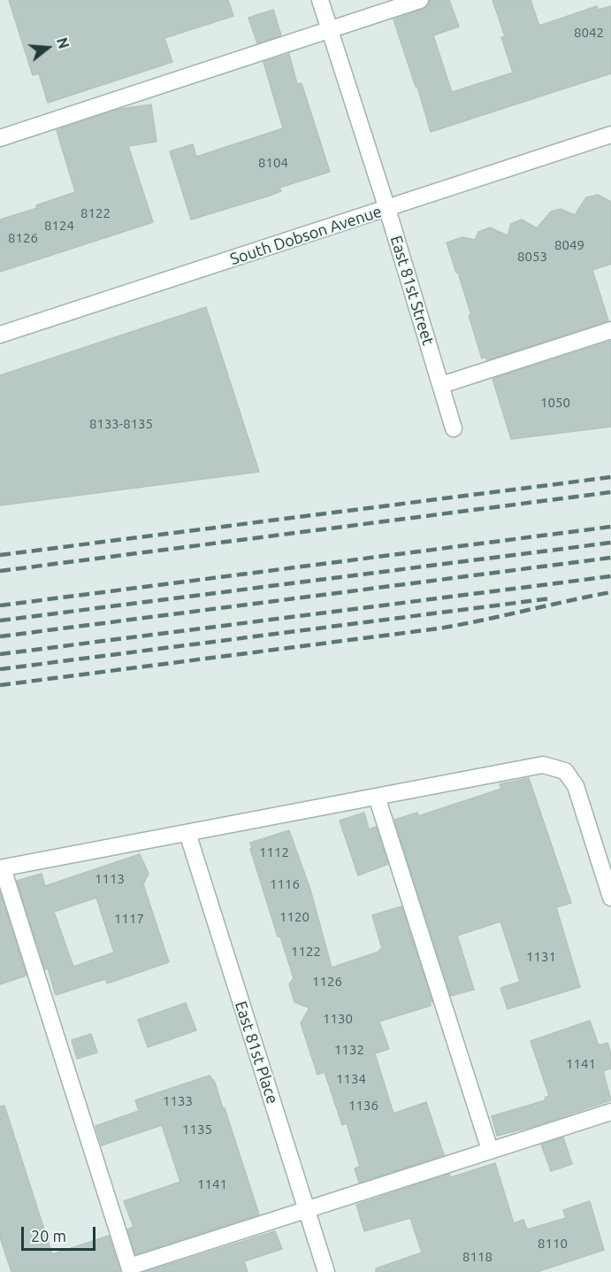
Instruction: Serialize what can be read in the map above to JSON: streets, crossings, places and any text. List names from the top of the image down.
{
  "streets": {
    "street": ["South Dobson Avenue", "East 81st Street", "East 81st Place"]
  },
  "crossings": [
    ["South Dobson Avenue", "East 81st Street"]
  ],
  "house_numbers": [
    "8042",
    "8104",
    "8122",
    "8124",
    "8126",
    "8049",
    "8053",
    "1050",
    "8133-8135",
    "1112",
    "1113",
    "1116",
    "1120",
    "1117",
    "1122",
    "1131",
    "1126",
    "1130",
    "1132",
    "1141",
    "1134",
    "1133",
    "1136",
    "1135",
    "1141",
    "8110",
    "8118"
  ],
  "scale_bar": "20 m",
  "north": "right"
}
